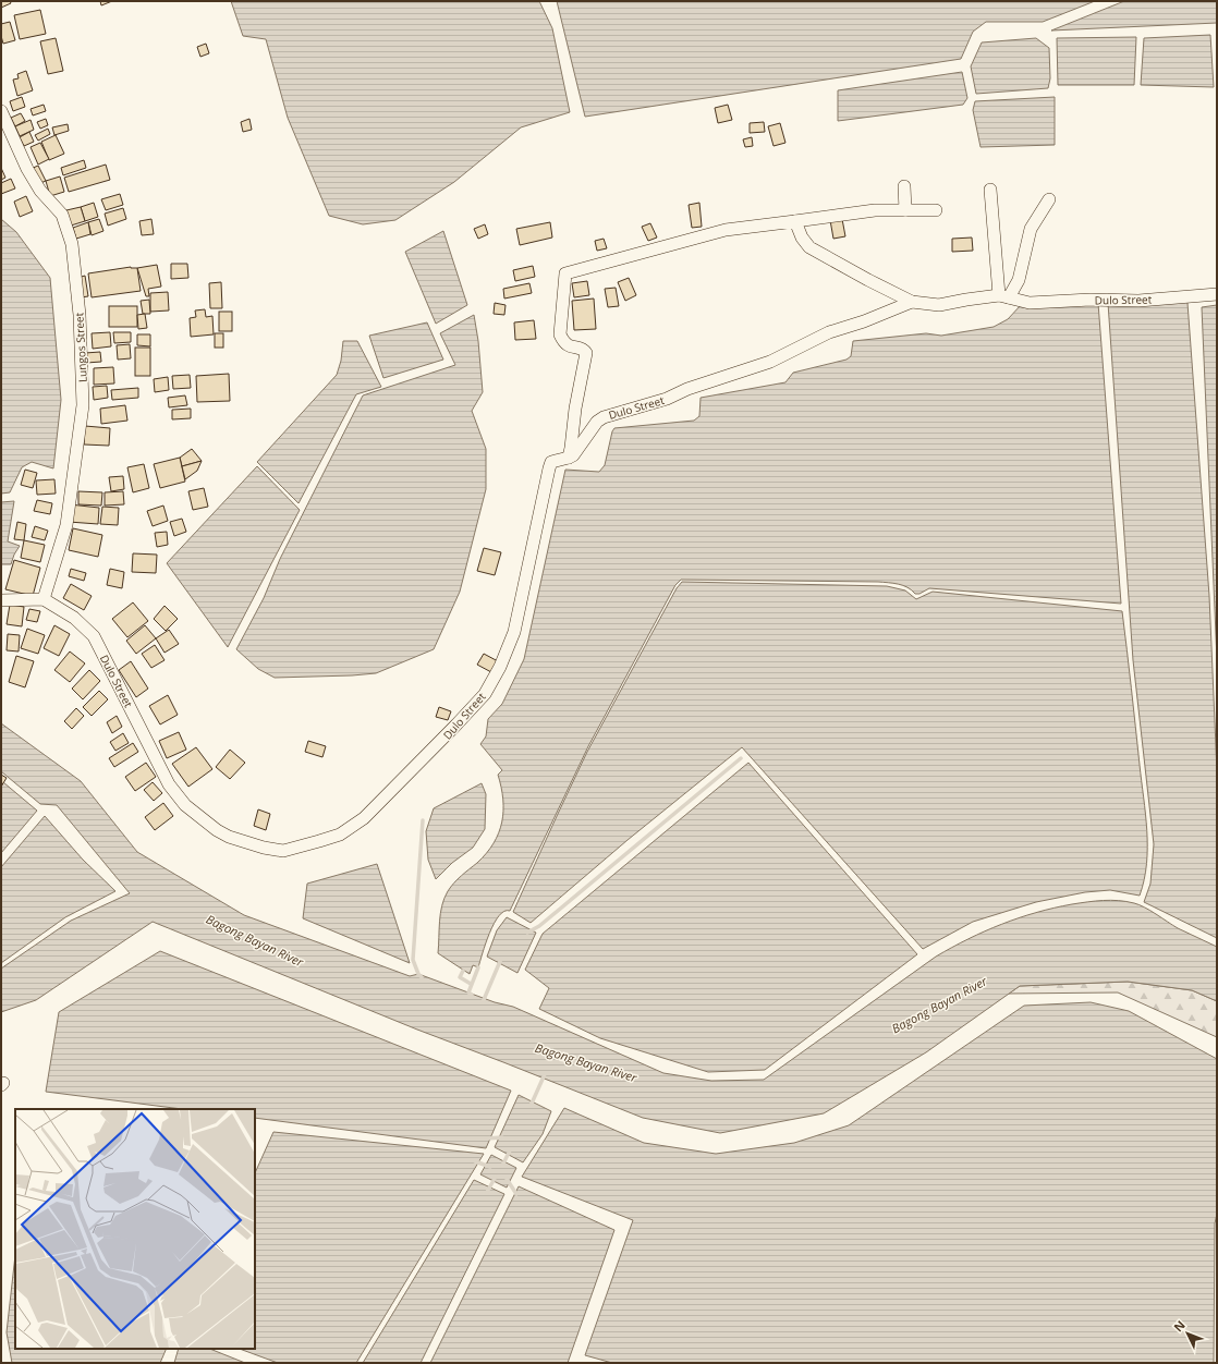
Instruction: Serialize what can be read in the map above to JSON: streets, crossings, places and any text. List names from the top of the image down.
{
  "streets": {
    "street": ["Dulo Street", "Lungos Street"]
  },
  "crossings": [
    ["Dulo Street", "Lungos Street"]
  ],
  "water": ["Bagong Bayan River"],
  "north": "top left"
}
